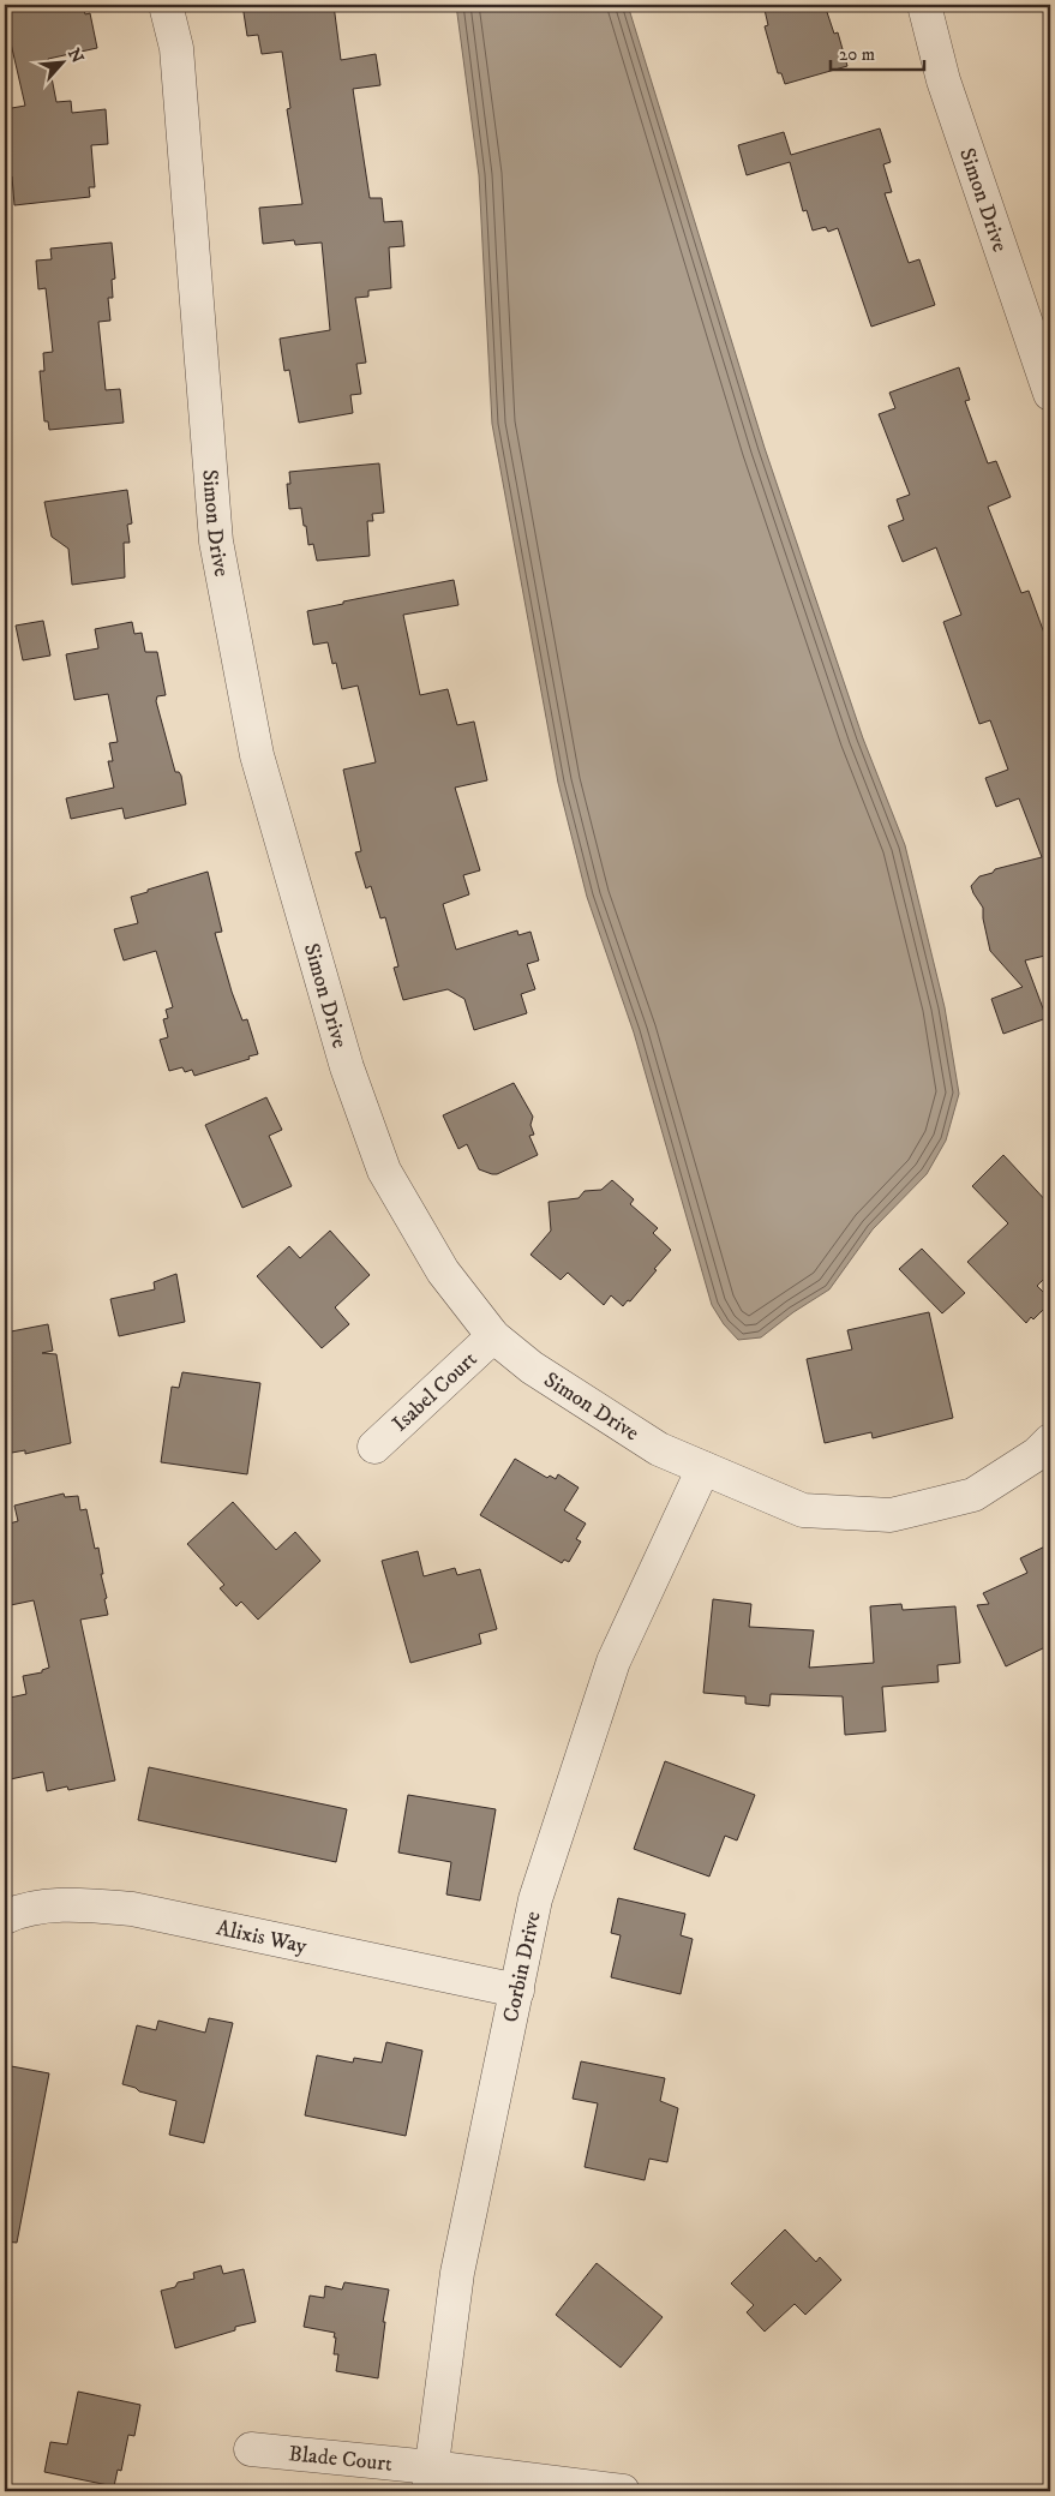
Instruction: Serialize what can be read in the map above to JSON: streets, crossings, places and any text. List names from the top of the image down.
{
  "streets": {
    "street": [
      "Simon Drive",
      "Isabel Court",
      "Alixis Way",
      "Corbin Drive",
      "Blade Court"
    ]
  },
  "crossings": [
    ["Simon Drive", "Isabel Court"],
    ["Simon Drive", "Corbin Drive"],
    ["Alixis Way", "Corbin Drive"],
    ["Corbin Drive", "Blade Court"]
  ],
  "scale_bar": "20 m",
  "north": "top right"
}
